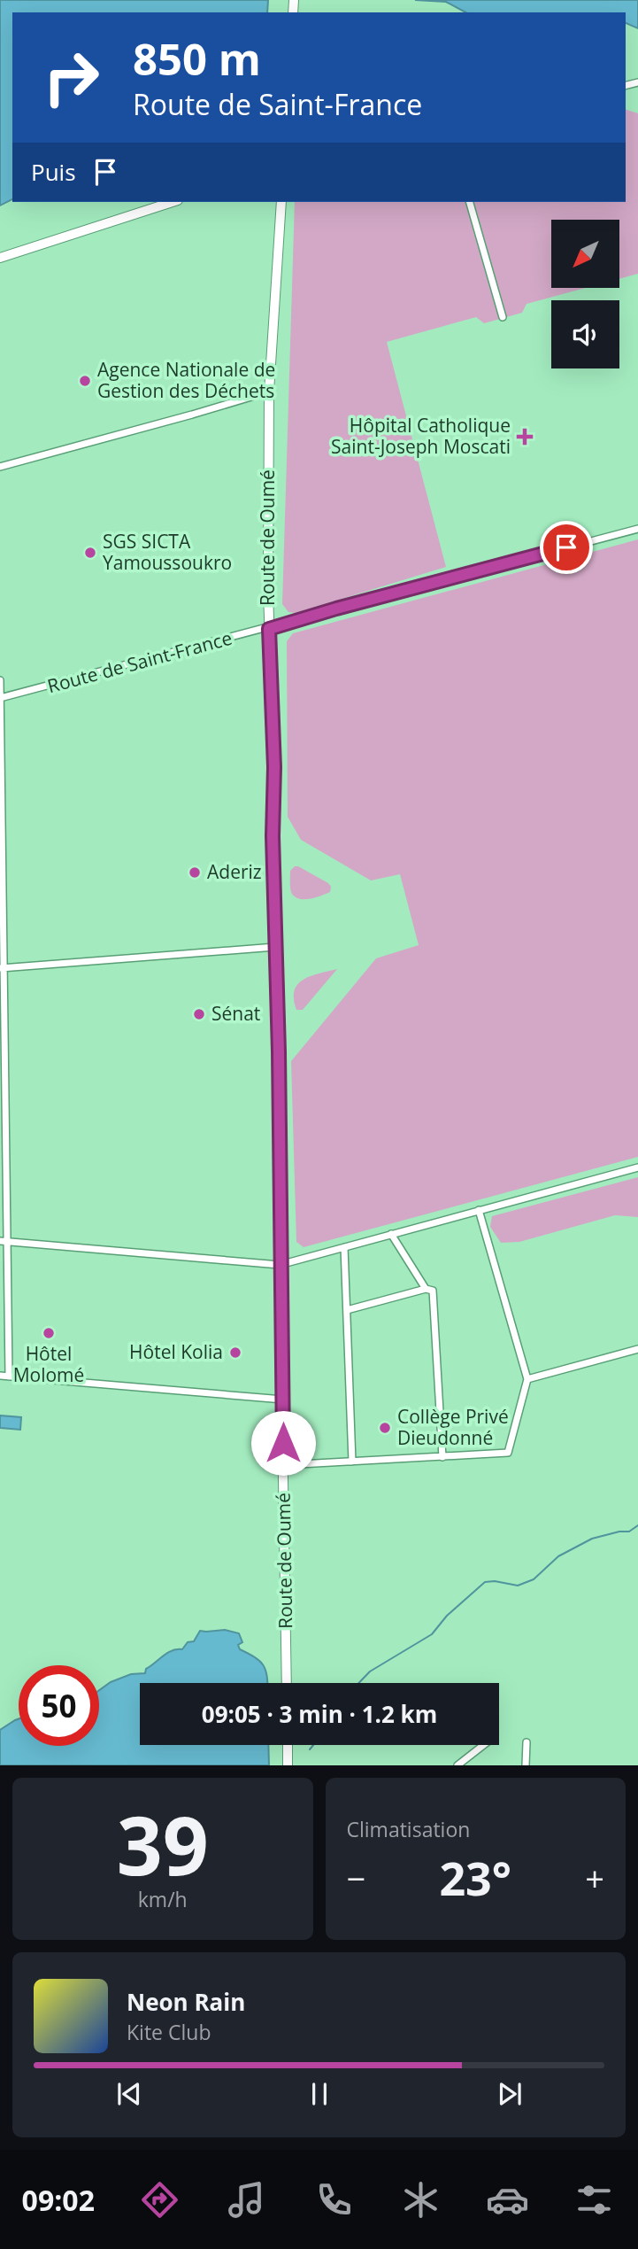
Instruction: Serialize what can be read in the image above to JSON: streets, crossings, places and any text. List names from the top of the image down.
{
  "streets": {
    "main road": ["Route de Oumé"],
    "street": ["Route de Saint-France"]
  },
  "crossings": [
    ["Route de Oumé", "Route de Saint-France"]
  ],
  "places": {
    "other": [
      "Agence Nationale de Gestion des Déchets",
      "SGS SICTA Yamoussoukro",
      "Aderiz",
      "Sénat",
      "Hôtel Molomé",
      "Hôtel Kolia",
      "Collège Privé Dieudonné"
    ],
    "health": ["Hôpital Catholique Saint-Joseph Moscati"]
  },
  "north": "bottom left",
  "page": {
    "turn": ["850 m", "Route de Saint-France"],
    "then": "Puis",
    "limit": "50",
    "trip": "09:05 · 3 min · 1.2 km",
    "tile": [
      ["39", "km/h"],
      "Climatisation"
    ],
    "heat": ["−", "23°", "+"],
    "song": ["Neon Rain", "Kite Club"],
    "tabs": "09:02"
  }
}
